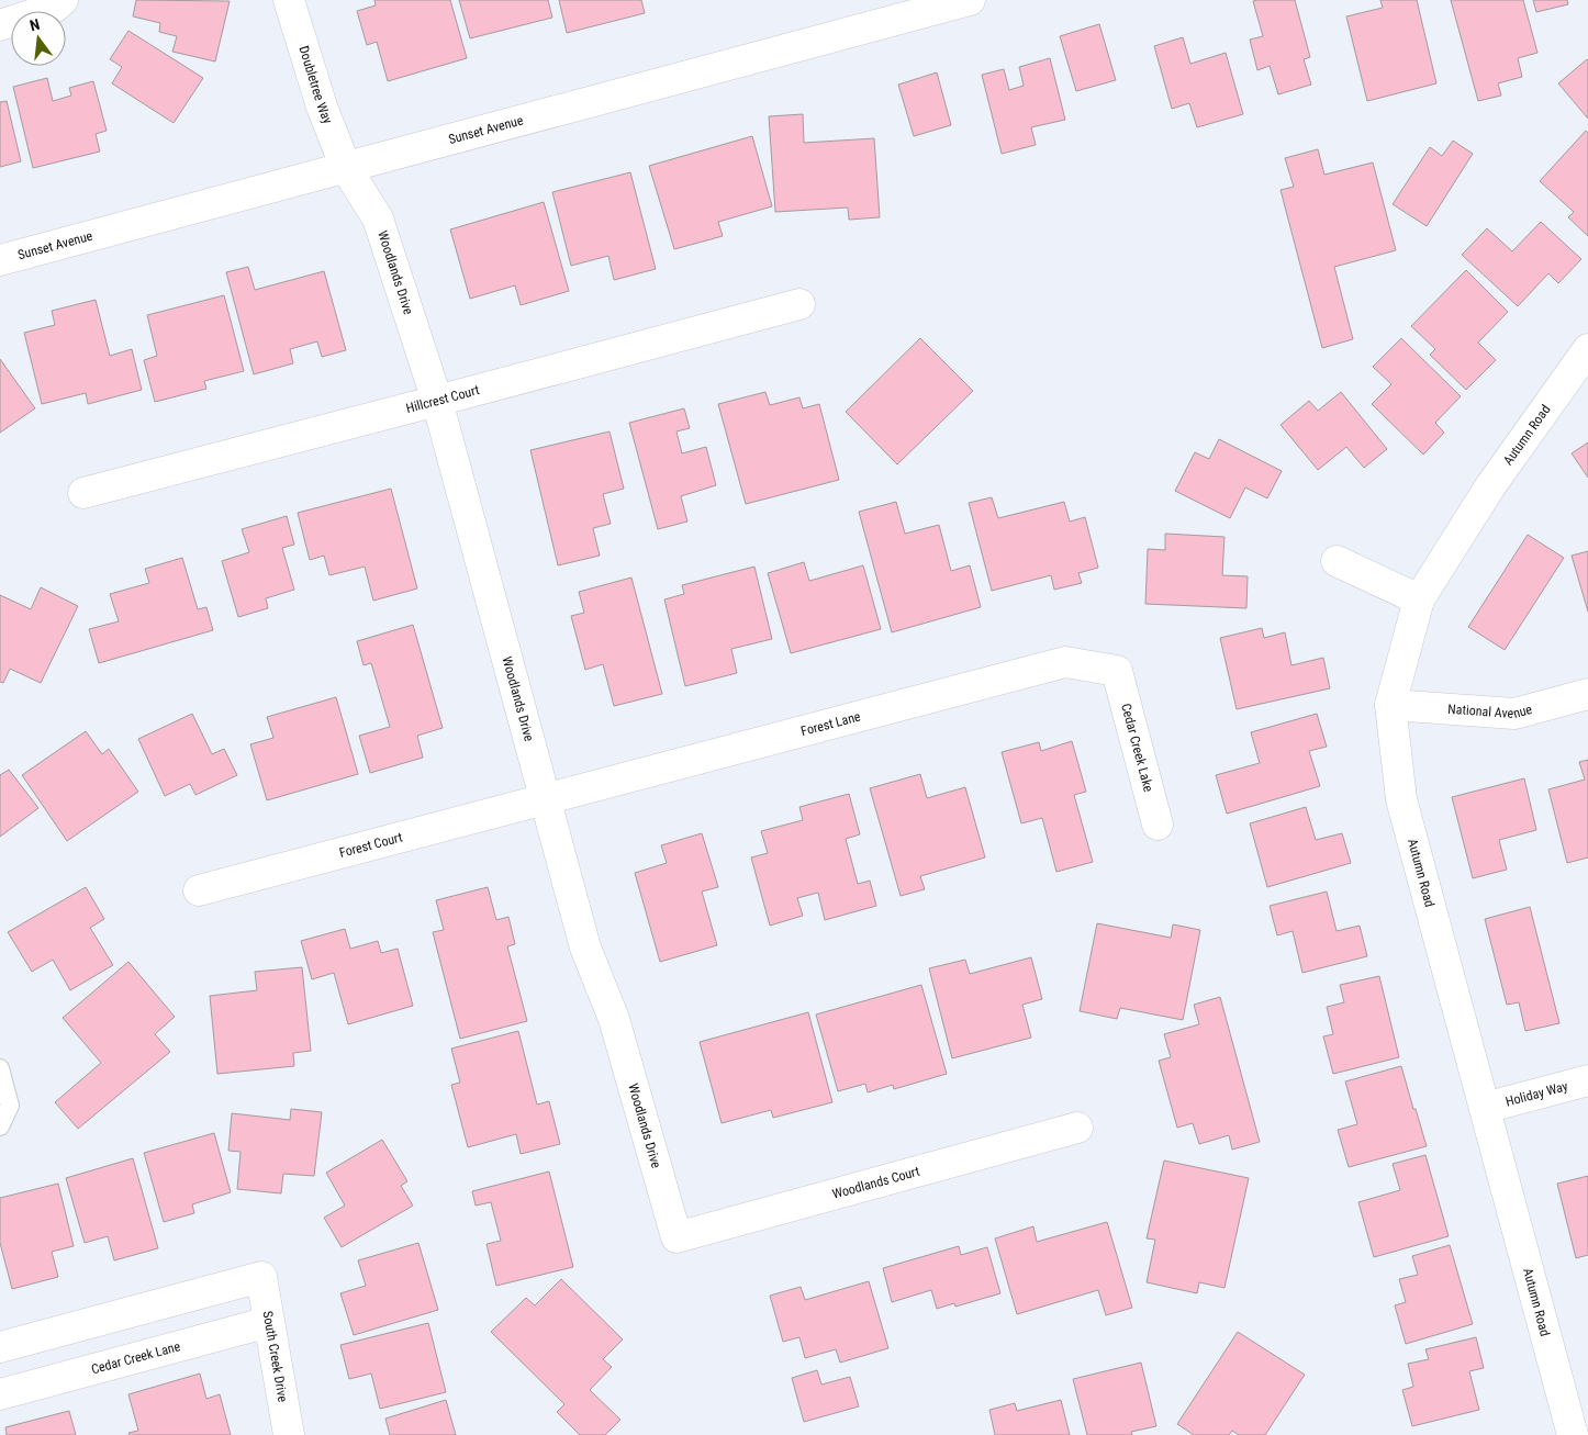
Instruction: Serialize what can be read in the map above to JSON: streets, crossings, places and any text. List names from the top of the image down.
{
  "streets": {
    "street": [
      "Doubletree Way",
      "Sunset Avenue",
      "Woodlands Drive",
      "Hillcrest Court",
      "Autumn Road",
      "National Avenue",
      "Forest Lane",
      "Cedar Creek Lake",
      "Forest Court",
      "Holiday Way",
      "Woodlands Court",
      "South Creek Drive",
      "Cedar Creek Lane"
    ]
  },
  "crossings": [
    ["Doubletree Way", "Sunset Avenue"],
    ["Doubletree Way", "Woodlands Drive"],
    ["Sunset Avenue", "Woodlands Drive"],
    ["Woodlands Drive", "Hillcrest Court"],
    ["Woodlands Drive", "Forest Lane"],
    ["Woodlands Drive", "Forest Court"],
    ["Woodlands Drive", "Woodlands Court"],
    ["Autumn Road", "National Avenue"],
    ["Autumn Road", "Holiday Way"],
    ["Forest Lane", "Cedar Creek Lake"],
    ["Forest Lane", "Forest Court"],
    ["South Creek Drive", "Cedar Creek Lane"]
  ],
  "north": "top"
}
